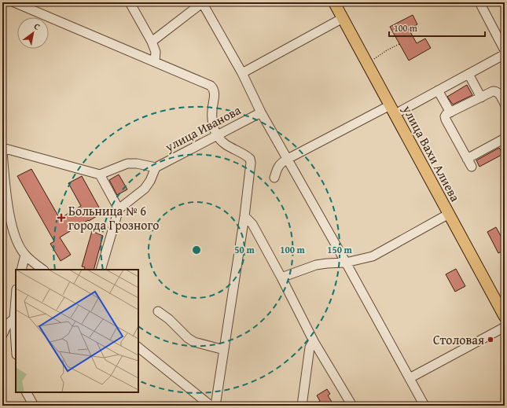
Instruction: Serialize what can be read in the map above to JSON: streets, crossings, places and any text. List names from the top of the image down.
{
  "streets": {
    "main road": ["улица Вахи Алиева"],
    "street": ["улица Иванова"]
  },
  "places": {
    "health": ["Больница № 6 города Грозного"],
    "other": ["Столовая"]
  },
  "scale_bar": "100 m",
  "north": "top right",
  "rings": ["50 m", "100 m", "150 m"]
}
